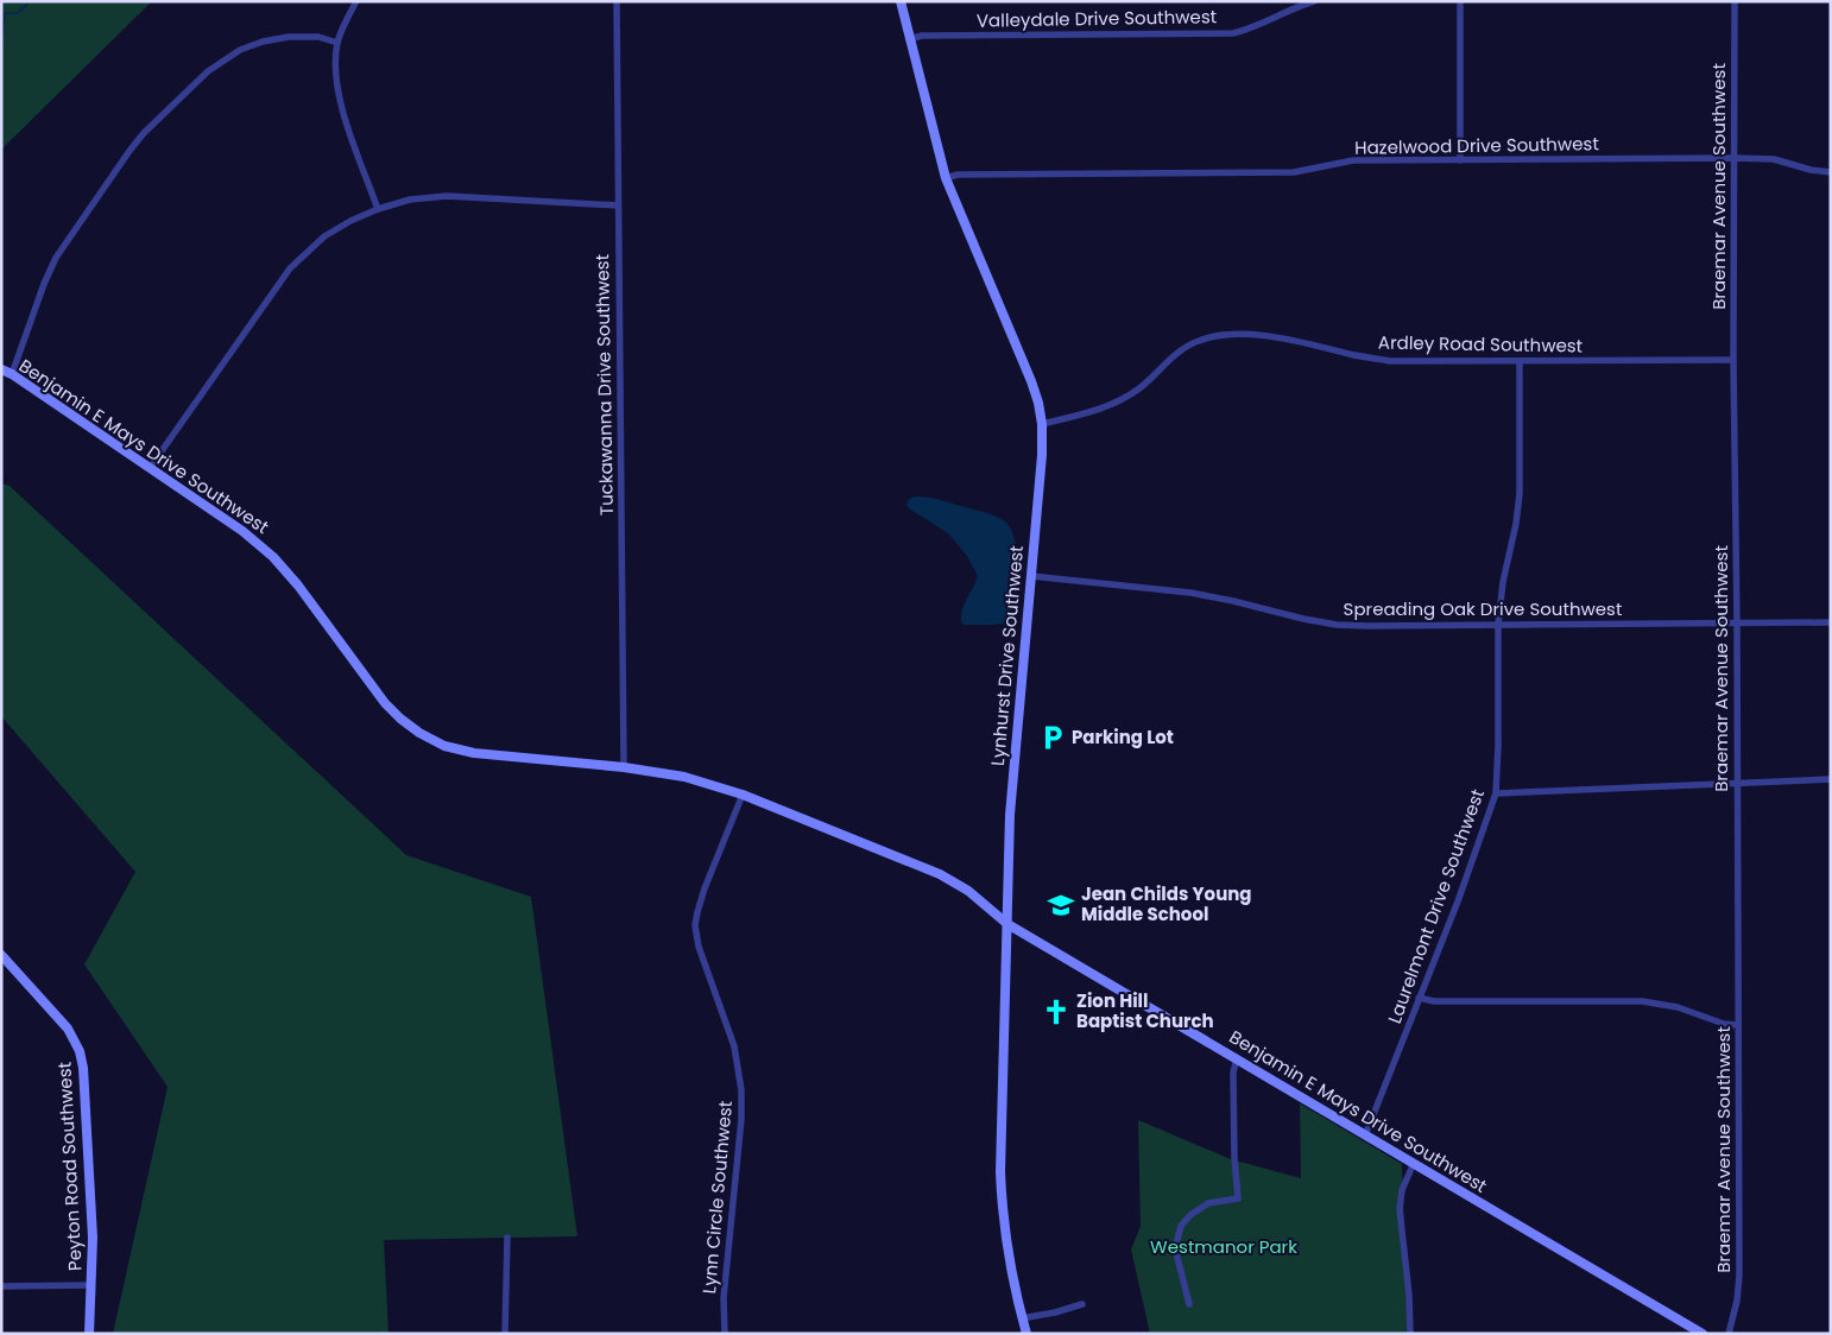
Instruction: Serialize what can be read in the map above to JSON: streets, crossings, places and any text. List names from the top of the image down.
{
  "streets": {
    "street": [
      "Valleydale Drive Southwest",
      "Hazelwood Drive Southwest",
      "Braemar Avenue Southwest",
      "Ardley Road Southwest",
      "Tuckawanna Drive Southwest",
      "Benjamin E Mays Drive Southwest",
      "Spreading Oak Drive Southwest",
      "Lynhurst Drive Southwest",
      "Laurelmont Drive Southwest",
      "Peyton Road Southwest",
      "Lynn Circle Southwest"
    ]
  },
  "crossings": [
    ["Valleydale Drive Southwest", "Lynhurst Drive Southwest"],
    ["Hazelwood Drive Southwest", "Braemar Avenue Southwest"],
    ["Hazelwood Drive Southwest", "Lynhurst Drive Southwest"],
    ["Braemar Avenue Southwest", "Ardley Road Southwest"],
    ["Braemar Avenue Southwest", "Spreading Oak Drive Southwest"],
    ["Ardley Road Southwest", "Lynhurst Drive Southwest"],
    ["Ardley Road Southwest", "Laurelmont Drive Southwest"],
    ["Tuckawanna Drive Southwest", "Benjamin E Mays Drive Southwest"],
    ["Benjamin E Mays Drive Southwest", "Lynhurst Drive Southwest"],
    ["Benjamin E Mays Drive Southwest", "Laurelmont Drive Southwest"],
    ["Benjamin E Mays Drive Southwest", "Lynn Circle Southwest"],
    ["Spreading Oak Drive Southwest", "Lynhurst Drive Southwest"],
    ["Spreading Oak Drive Southwest", "Laurelmont Drive Southwest"]
  ],
  "parks": ["Westmanor Park"],
  "places": {
    "parking": ["Parking Lot"],
    "school or university": ["Jean Childs Young Middle School"],
    "church": ["Zion Hill Baptist Church"]
  }
}
